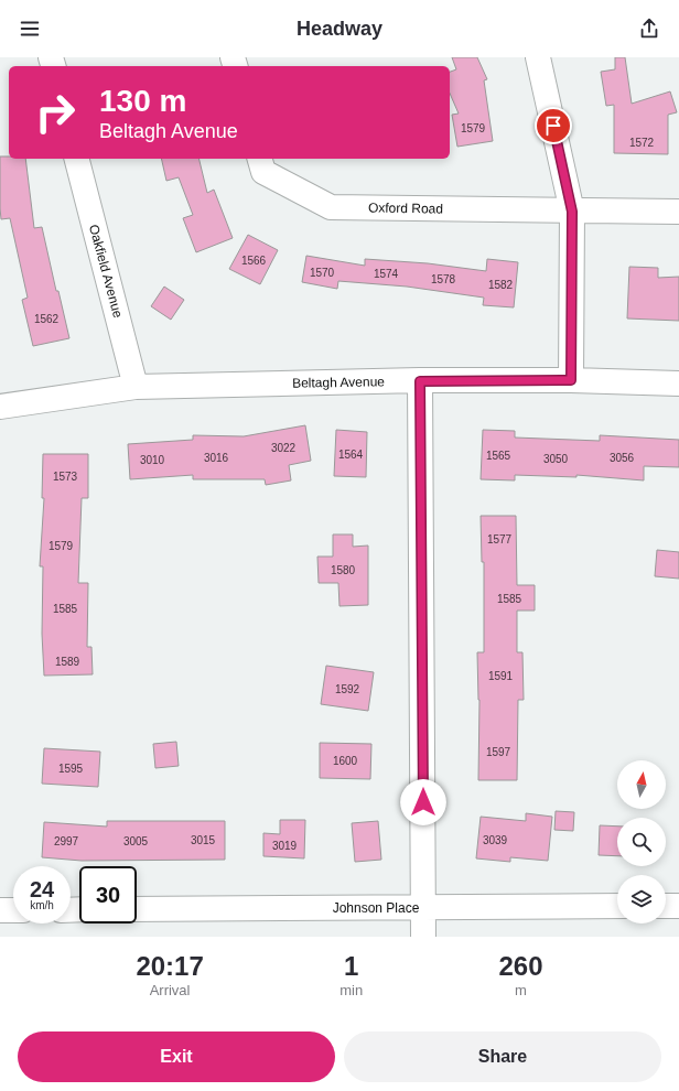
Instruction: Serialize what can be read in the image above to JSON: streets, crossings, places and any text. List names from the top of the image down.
{
  "streets": {
    "street": [
      "Oxford Road",
      "Oakfield Avenue",
      "Beltagh Avenue",
      "Johnson Place"
    ]
  },
  "crossings": [
    ["Oakfield Avenue", "Beltagh Avenue"]
  ],
  "house_numbers": [
    "1579",
    "1572",
    "1566",
    "1570",
    "1574",
    "1578",
    "1582",
    "1562",
    "3022",
    "1564",
    "1565",
    "3016",
    "3056",
    "3050",
    "3010",
    "1573",
    "1577",
    "1579",
    "1580",
    "1585",
    "1585",
    "1589",
    "1591",
    "1592",
    "1597",
    "1600",
    "1595",
    "3015",
    "3039",
    "2997",
    "3005",
    "3019"
  ],
  "north": "top",
  "page": {
    "header": "Headway",
    "turn": ["130 m", "Beltagh Avenue"],
    "speed": "24 km/h",
    "limit": "30",
    "eta": [
      "20:17",
      "Arrival",
      "1",
      "min",
      "260",
      "m"
    ],
    "buttons": ["Exit", "Share"]
  }
}
